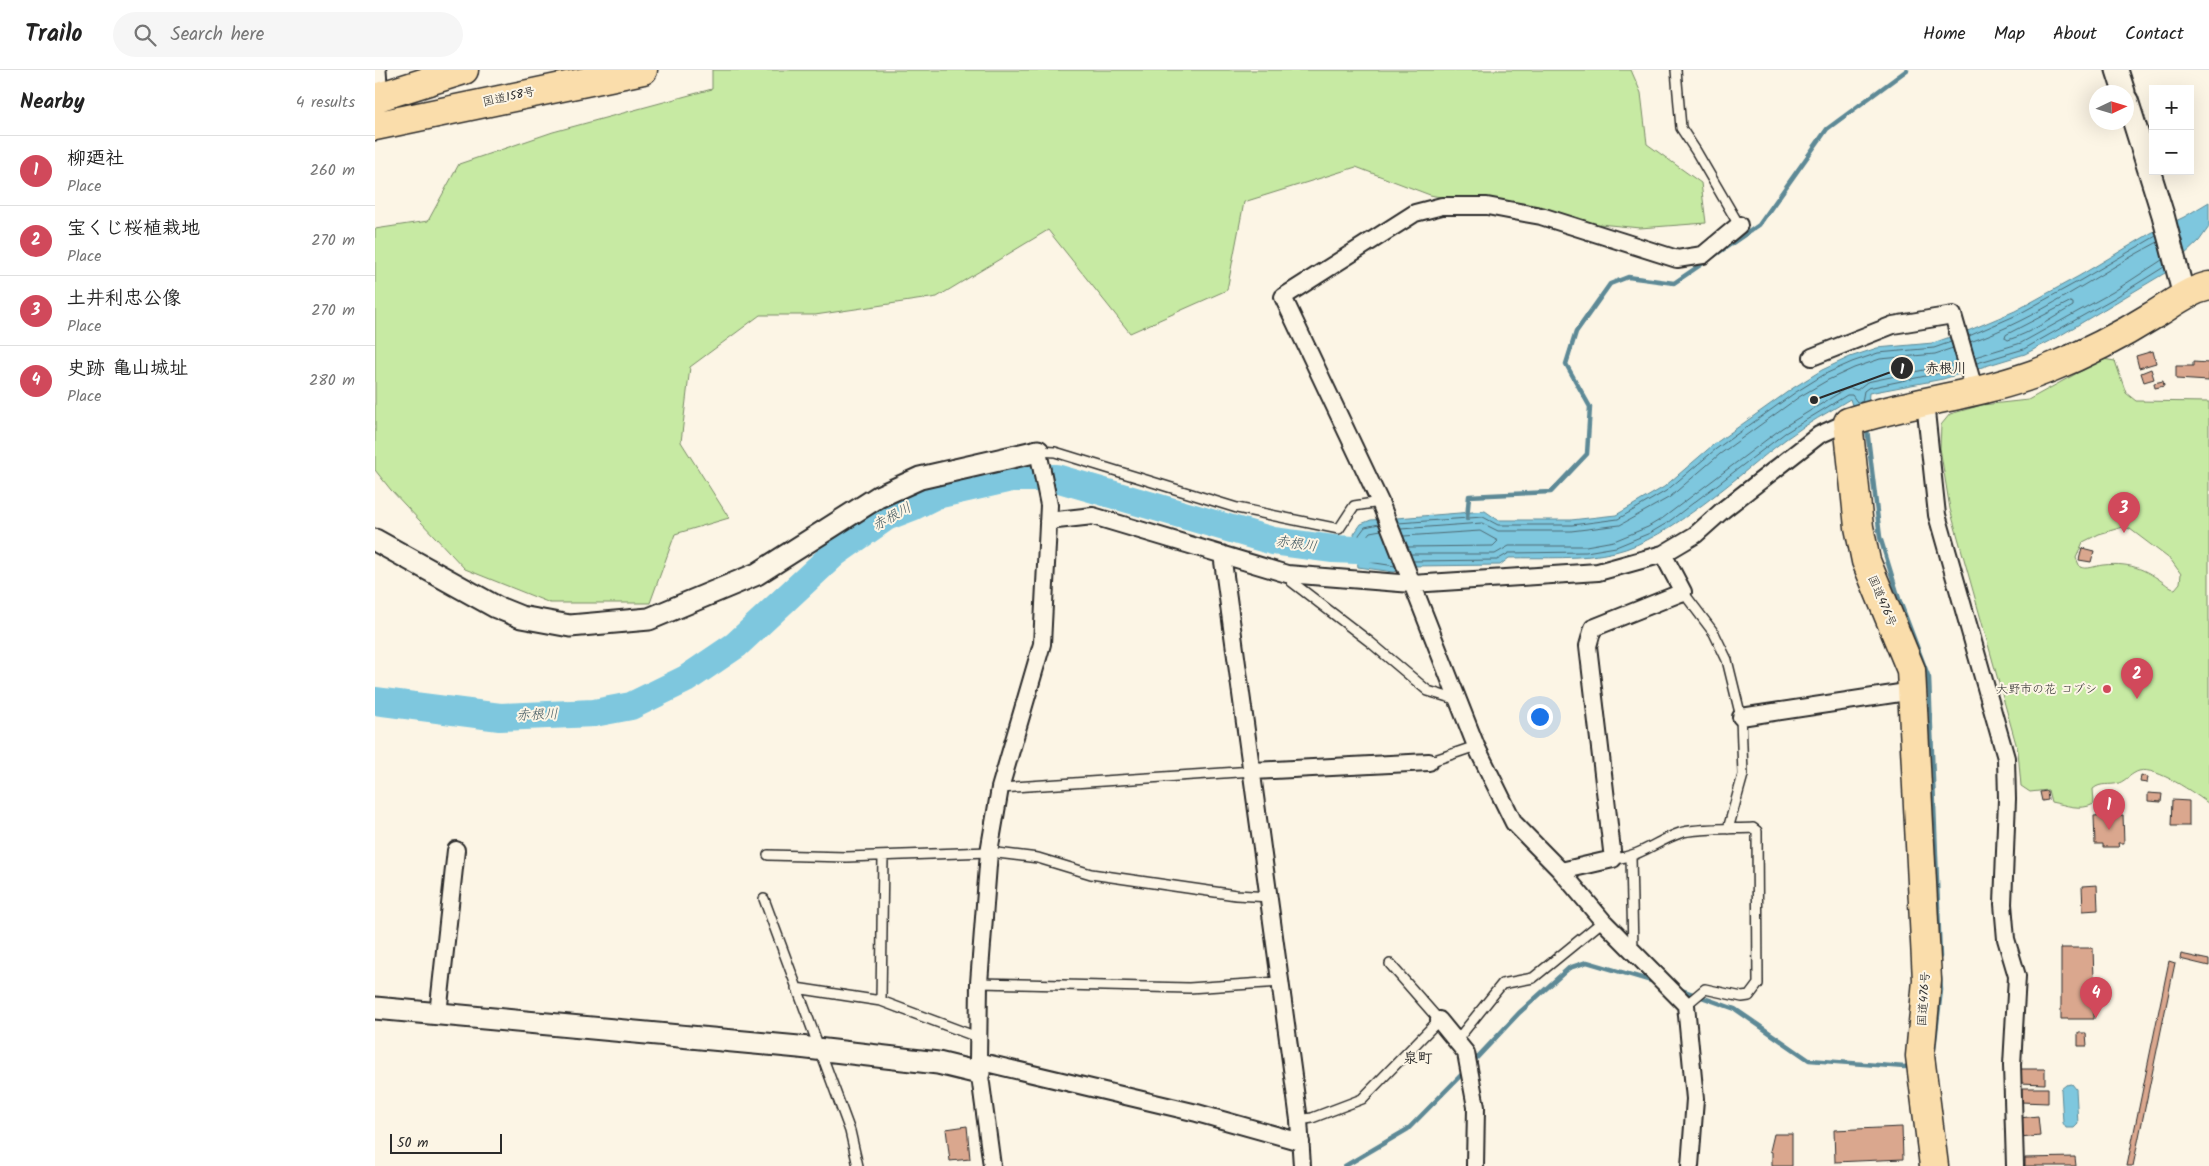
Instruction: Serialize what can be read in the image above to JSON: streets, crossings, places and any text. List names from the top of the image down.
{
  "streets": {
    "highway": ["国道158号", "国道476号"]
  },
  "districts": ["泉町"],
  "water": ["赤根川"],
  "places": ["赤根川", "大野市の花 コブシ"],
  "scale_bar": "50 m",
  "north": "right",
  "page": {
    "header": "Trailo",
    "search": "Search here",
    "nav": [
      "Home",
      "Map",
      "About",
      "Contact"
    ],
    "heading": ["Nearby", "4 results"],
    "map_buttons": ["+", "−"],
    "list": [
      {
        "mark": "1",
        "name": "柳廼社",
        "note": "Place",
        "value": "260 m"
      },
      {
        "mark": "2",
        "name": "宝くじ桜植栽地",
        "note": "Place",
        "value": "270 m"
      },
      {
        "mark": "3",
        "name": "土井利忠公像",
        "note": "Place",
        "value": "270 m"
      },
      {
        "mark": "4",
        "name": "史跡 亀山城址",
        "note": "Place",
        "value": "280 m"
      }
    ],
    "pins": [
      "3",
      "2",
      "1",
      "4"
    ],
    "scale": "50 m"
  }
}
